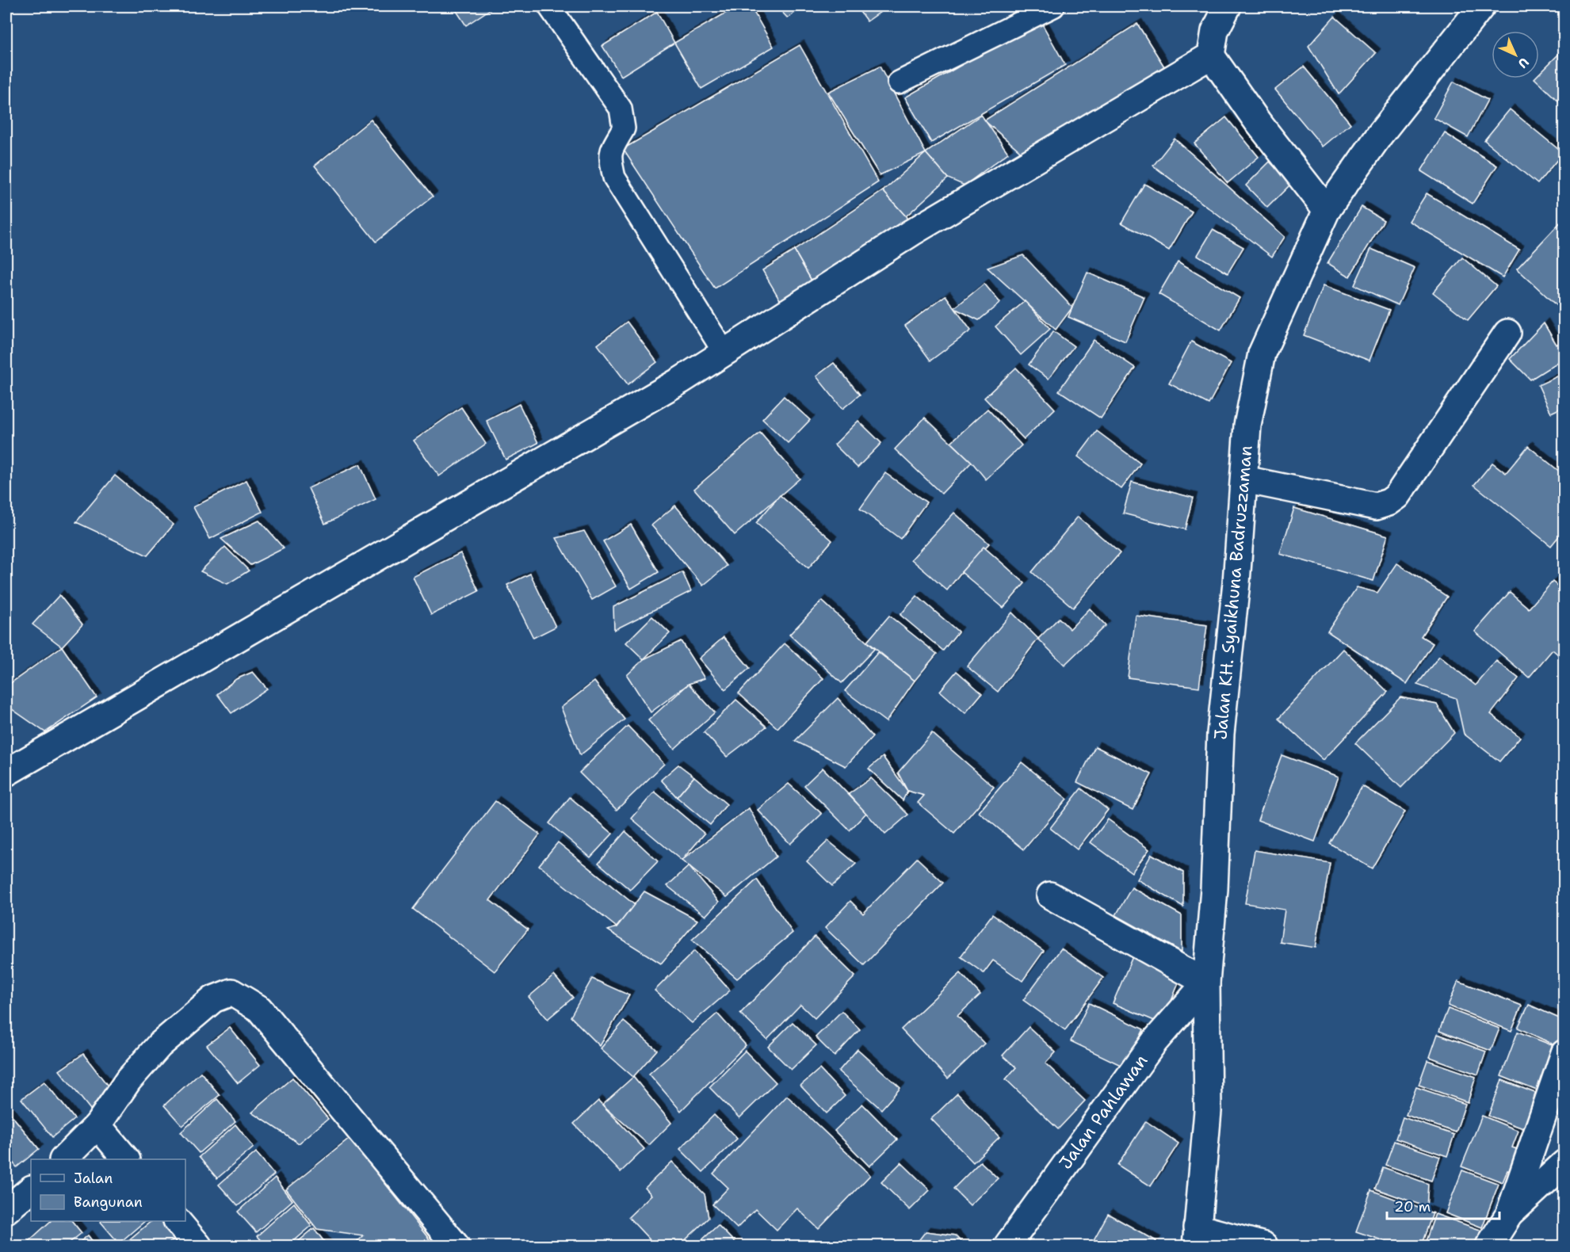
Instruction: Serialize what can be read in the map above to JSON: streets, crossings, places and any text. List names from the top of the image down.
{
  "streets": {
    "street": ["Jalan KH. Syaikhuna Badruzzaman", "Jalan Pahlawan"]
  },
  "crossings": [
    ["Jalan KH. Syaikhuna Badruzzaman", "Jalan Pahlawan"]
  ],
  "legend": ["Jalan", "Bangunan"],
  "scale_bar": "20 m",
  "north": "bottom right"
}
